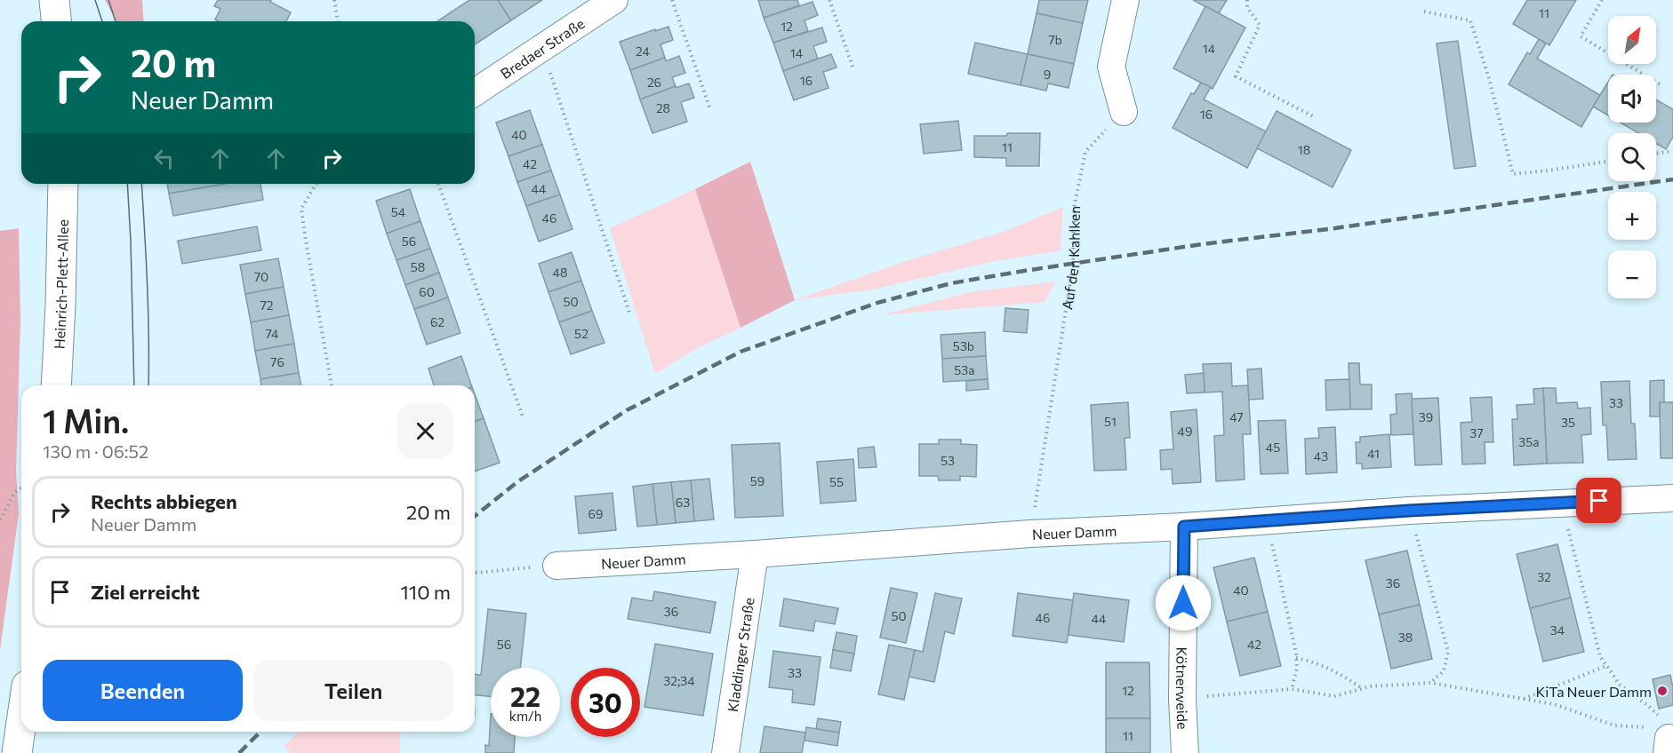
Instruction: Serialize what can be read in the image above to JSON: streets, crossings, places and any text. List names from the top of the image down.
{
  "streets": {
    "main road": ["Heinrich-Plett-Allee"],
    "street": [
      "Bredaer Straße",
      "Neuer Damm",
      "Kladdinger Straße",
      "Kötnerweide"
    ],
    "path": ["Auf den Kahlken"]
  },
  "crossings": [
    ["Auf den Kahlken", "Neuer Damm"],
    ["Neuer Damm", "Kladdinger Straße"],
    ["Neuer Damm", "Kötnerweide"]
  ],
  "places": ["KiTa Neuer Damm"],
  "house_numbers": [
    "11",
    "12",
    "7b",
    "14",
    "24",
    "14",
    "9",
    "16",
    "26",
    "28",
    "16",
    "40",
    "11",
    "18",
    "42",
    "44",
    "54",
    "46",
    "56",
    "58",
    "48",
    "70",
    "60",
    "50",
    "72",
    "62",
    "74",
    "52",
    "53b",
    "76",
    "53a",
    "33",
    "47",
    "39",
    "51",
    "35",
    "49",
    "37",
    "35a",
    "45",
    "41",
    "43",
    "53",
    "59",
    "55",
    "63",
    "69",
    "32",
    "36",
    "40",
    "36",
    "50",
    "46",
    "44",
    "34",
    "38",
    "56",
    "42",
    "33",
    "32;34",
    "12",
    "11"
  ],
  "north": "top right",
  "page": {
    "map_buttons": ["+", "−"],
    "turn": ["20 m", "Neuer Damm"],
    "heading": ["1 Min.", "130 m · 06:52"],
    "list": [
      {
        "name": "Rechts abbiegen",
        "note": "Neuer Damm",
        "value": "20 m"
      },
      {
        "name": "Ziel erreicht",
        "value": "110 m"
      }
    ],
    "buttons": ["Beenden", "Teilen"],
    "speed": "22 km/h",
    "limit": "30"
  }
}
